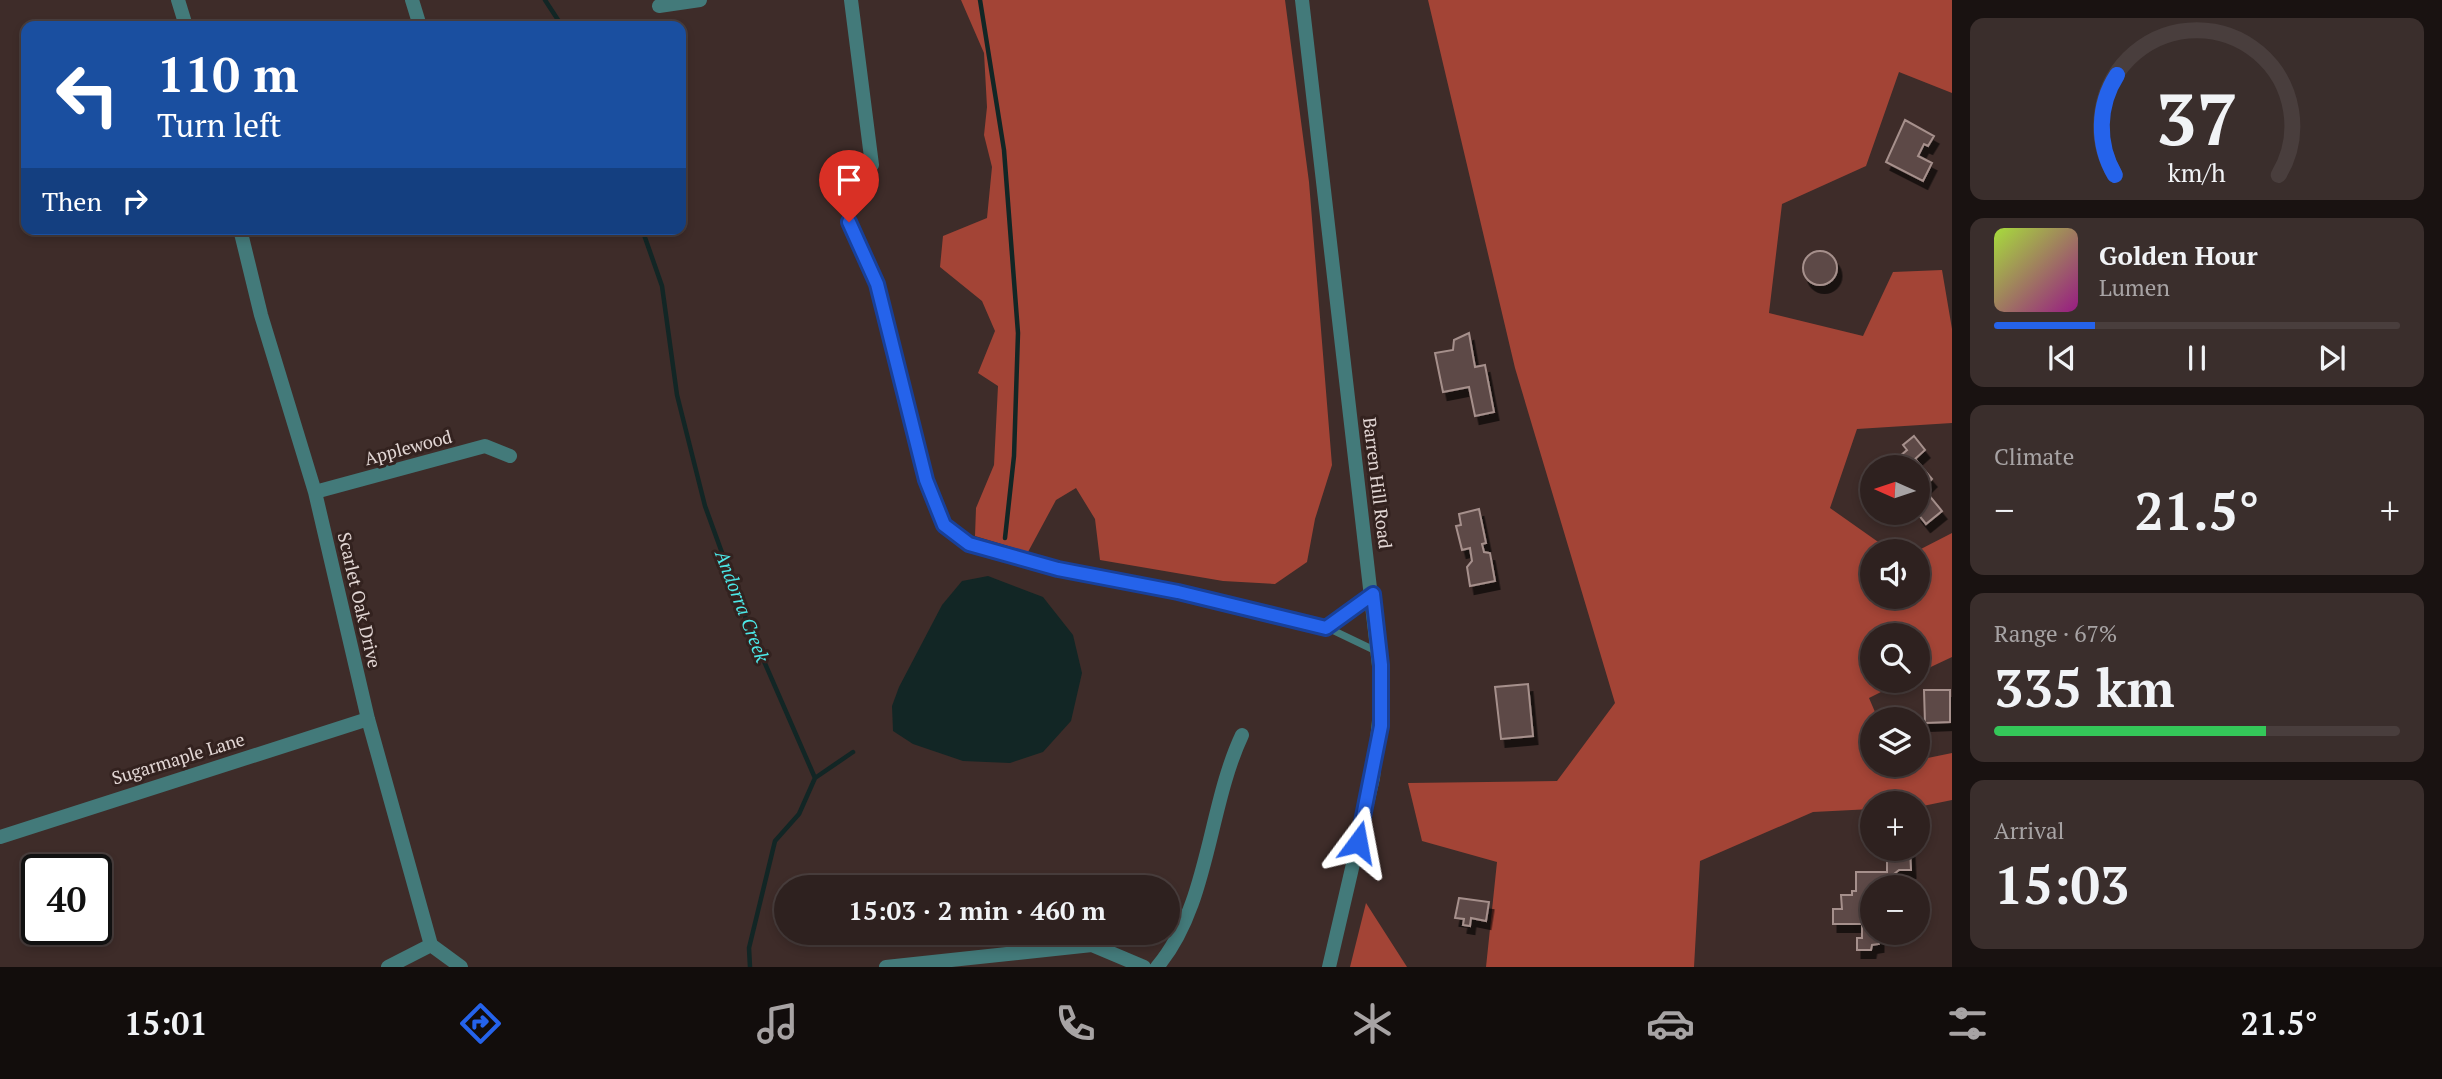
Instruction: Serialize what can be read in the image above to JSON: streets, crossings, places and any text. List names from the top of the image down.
{
  "streets": {
    "street": [
      "Applewood",
      "Barren Hill Road",
      "Scarlet Oak Drive",
      "Sugarmaple Lane"
    ]
  },
  "crossings": [
    ["Applewood", "Scarlet Oak Drive"],
    ["Scarlet Oak Drive", "Sugarmaple Lane"]
  ],
  "water": ["Andorra Creek"],
  "north": "left",
  "page": {
    "turn": ["110 m", "Turn left"],
    "then": "Then",
    "song": ["Golden Hour", "Lumen"],
    "tile": [
      "Climate",
      ["Range · 67%", "335 km"],
      ["Arrival", "15:03"]
    ],
    "map_buttons": ["+", "−"],
    "heat": ["−", "21.5°", "+"],
    "limit": "40",
    "trip": "15:03 · 2 min · 460 m",
    "tabs": ["15:01", "21.5°"],
    "gauge": ["37", "km/h"]
  }
}
